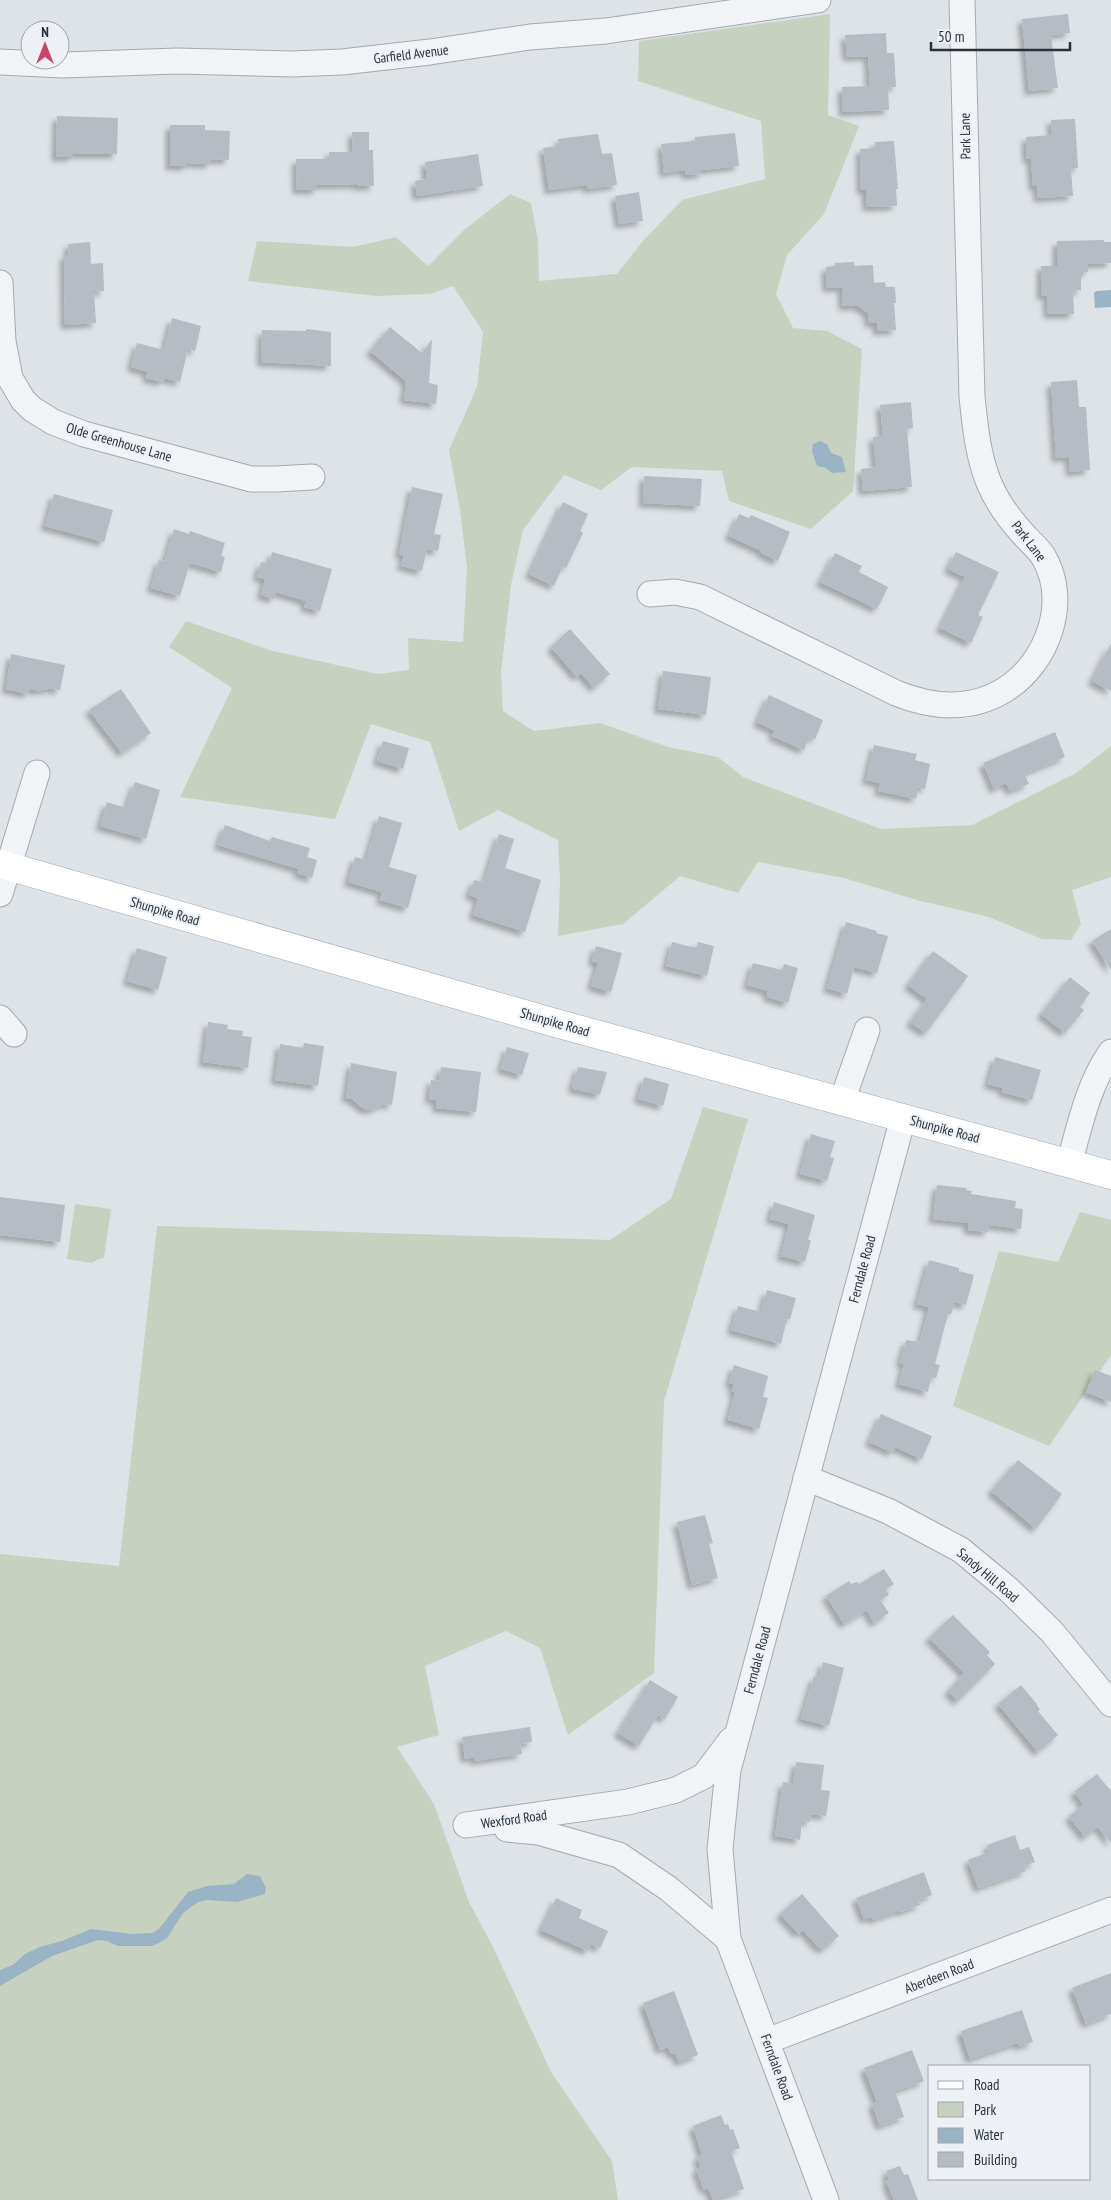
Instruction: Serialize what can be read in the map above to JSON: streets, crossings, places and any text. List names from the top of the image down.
{
  "streets": {
    "main road": ["Shunpike Road"],
    "street": [
      "Garfield Avenue",
      "Park Lane",
      "Olde Greenhouse Lane",
      "Ferndale Road",
      "Sandy Hill Road",
      "Wexford Road",
      "Aberdeen Road"
    ]
  },
  "crossings": [
    ["Shunpike Road", "Ferndale Road"],
    ["Ferndale Road", "Sandy Hill Road"],
    ["Ferndale Road", "Wexford Road"],
    ["Ferndale Road", "Aberdeen Road"]
  ],
  "legend": [
    "Road",
    "Park",
    "Water",
    "Building"
  ],
  "scale_bar": "50 m",
  "north": "top"
}
